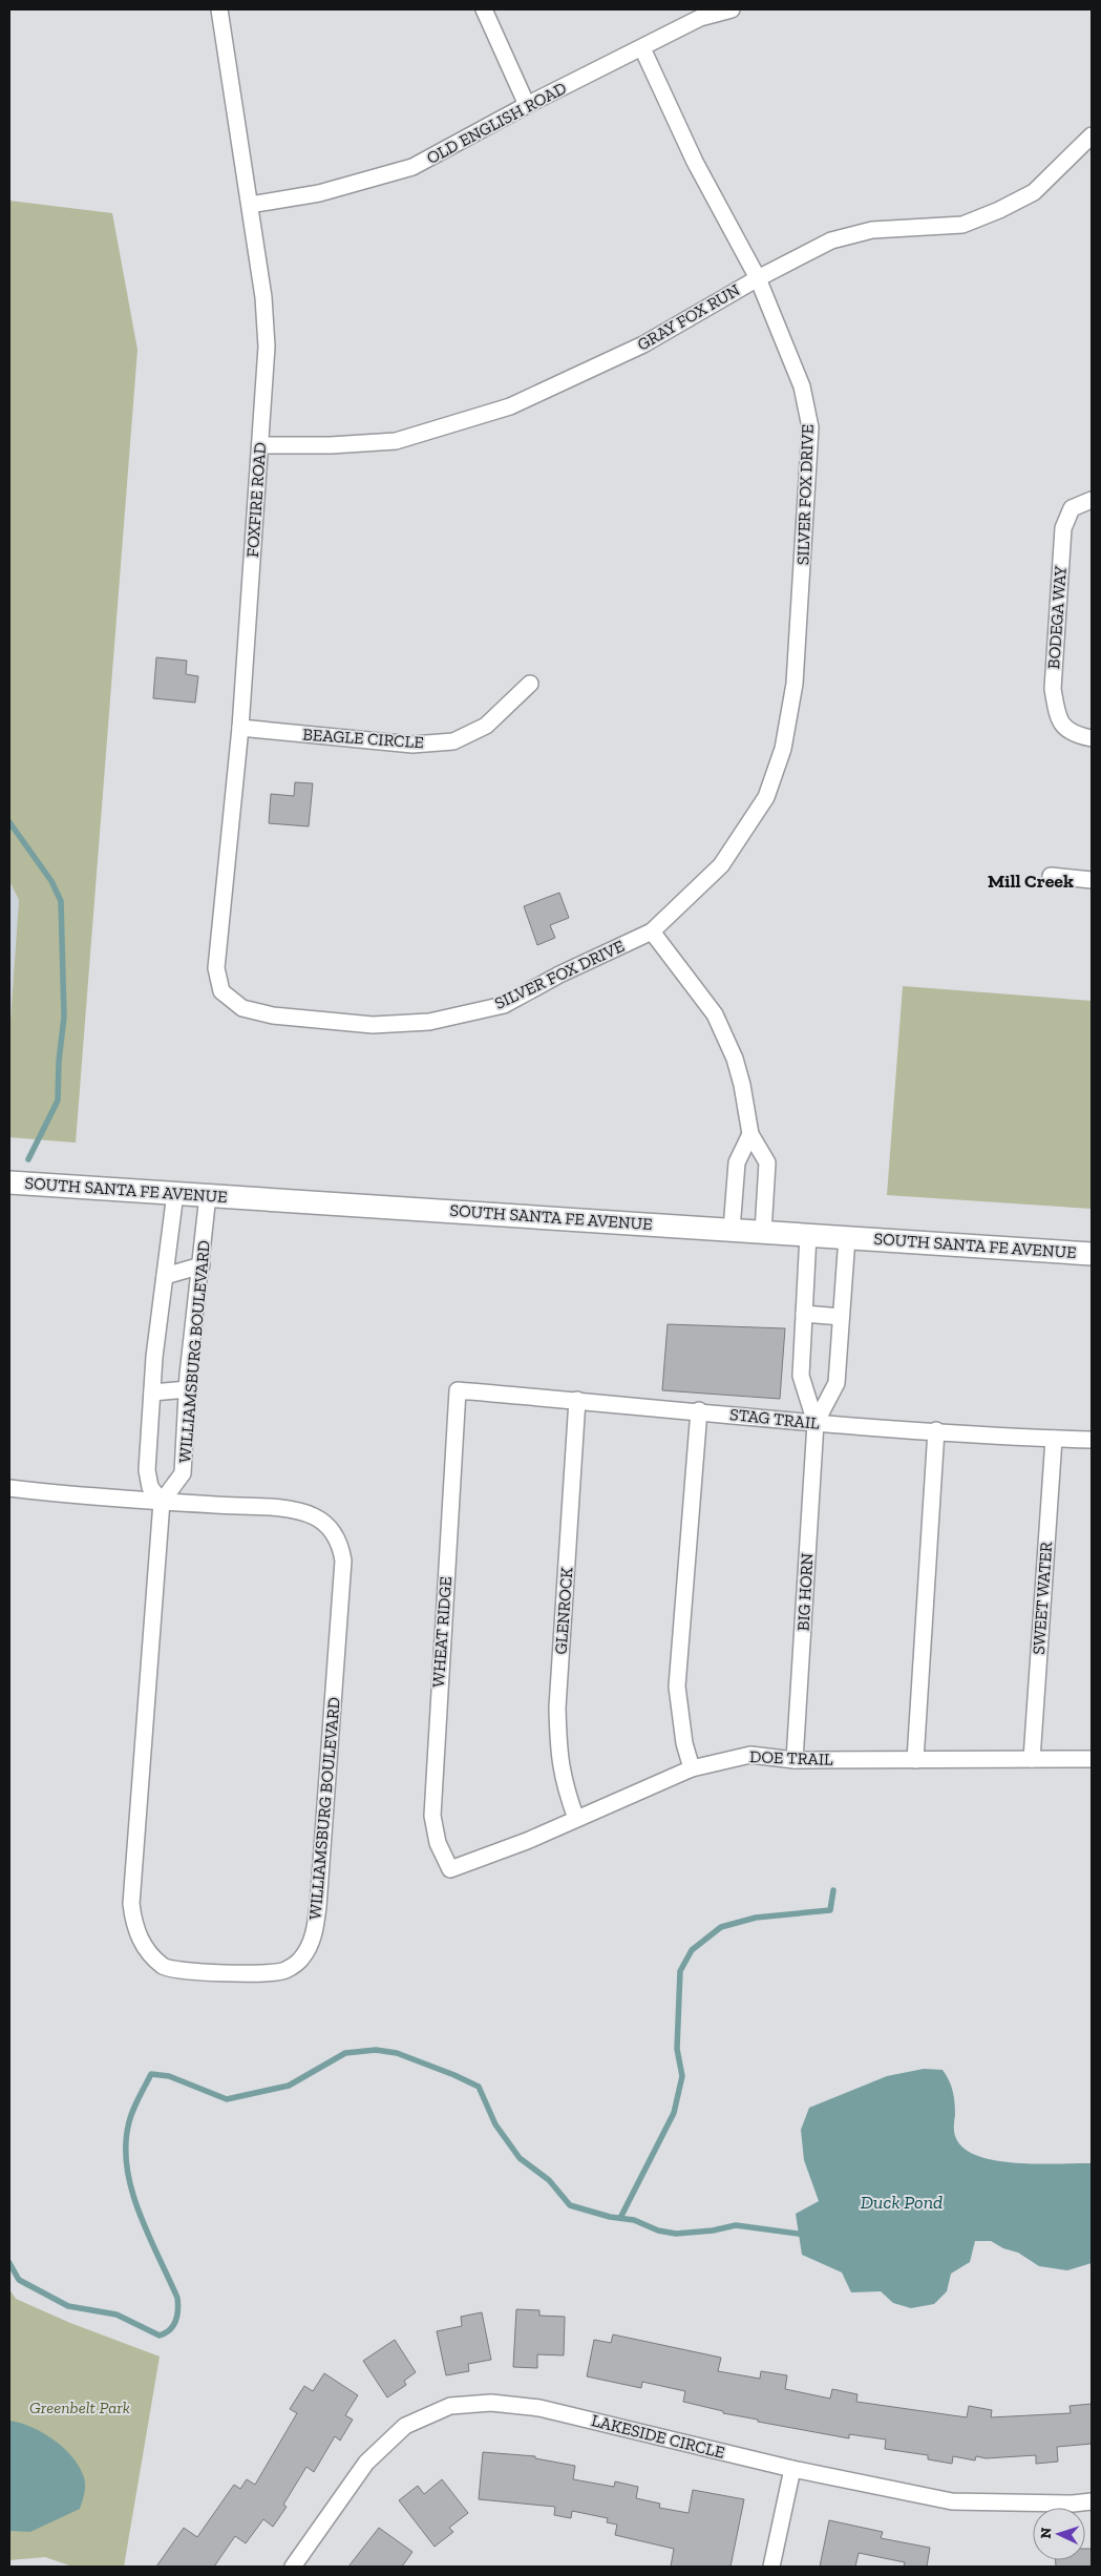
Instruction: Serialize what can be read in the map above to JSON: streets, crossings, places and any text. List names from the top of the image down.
{
  "streets": {
    "main road": ["SOUTH SANTA FE AVENUE"],
    "street": [
      "OLD ENGLISH ROAD",
      "GRAY FOX RUN",
      "SILVER FOX DRIVE",
      "FOXFIRE ROAD",
      "BODEGA WAY",
      "BEAGLE CIRCLE",
      "WILLIAMSBURG BOULEVARD",
      "STAG TRAIL",
      "BIG HORN",
      "SWEET WATER",
      "GLENROCK",
      "WHEAT RIDGE",
      "DOE TRAIL",
      "LAKESIDE CIRCLE"
    ]
  },
  "crossings": [
    ["OLD ENGLISH ROAD", "SILVER FOX DRIVE"],
    ["OLD ENGLISH ROAD", "FOXFIRE ROAD"],
    ["GRAY FOX RUN", "SILVER FOX DRIVE"],
    ["GRAY FOX RUN", "FOXFIRE ROAD"],
    ["SILVER FOX DRIVE", "FOXFIRE ROAD"],
    ["FOXFIRE ROAD", "BEAGLE CIRCLE"],
    ["SOUTH SANTA FE AVENUE", "WILLIAMSBURG BOULEVARD"],
    ["SOUTH SANTA FE AVENUE", "BIG HORN"],
    ["STAG TRAIL", "BIG HORN"],
    ["STAG TRAIL", "SWEET WATER"],
    ["STAG TRAIL", "GLENROCK"],
    ["STAG TRAIL", "WHEAT RIDGE"],
    ["BIG HORN", "DOE TRAIL"],
    ["SWEET WATER", "DOE TRAIL"],
    ["GLENROCK", "DOE TRAIL"],
    ["WHEAT RIDGE", "DOE TRAIL"]
  ],
  "districts": ["Mill Creek"],
  "water": ["Duck Pond"],
  "parks": ["Greenbelt Park"],
  "north": "left"
}
